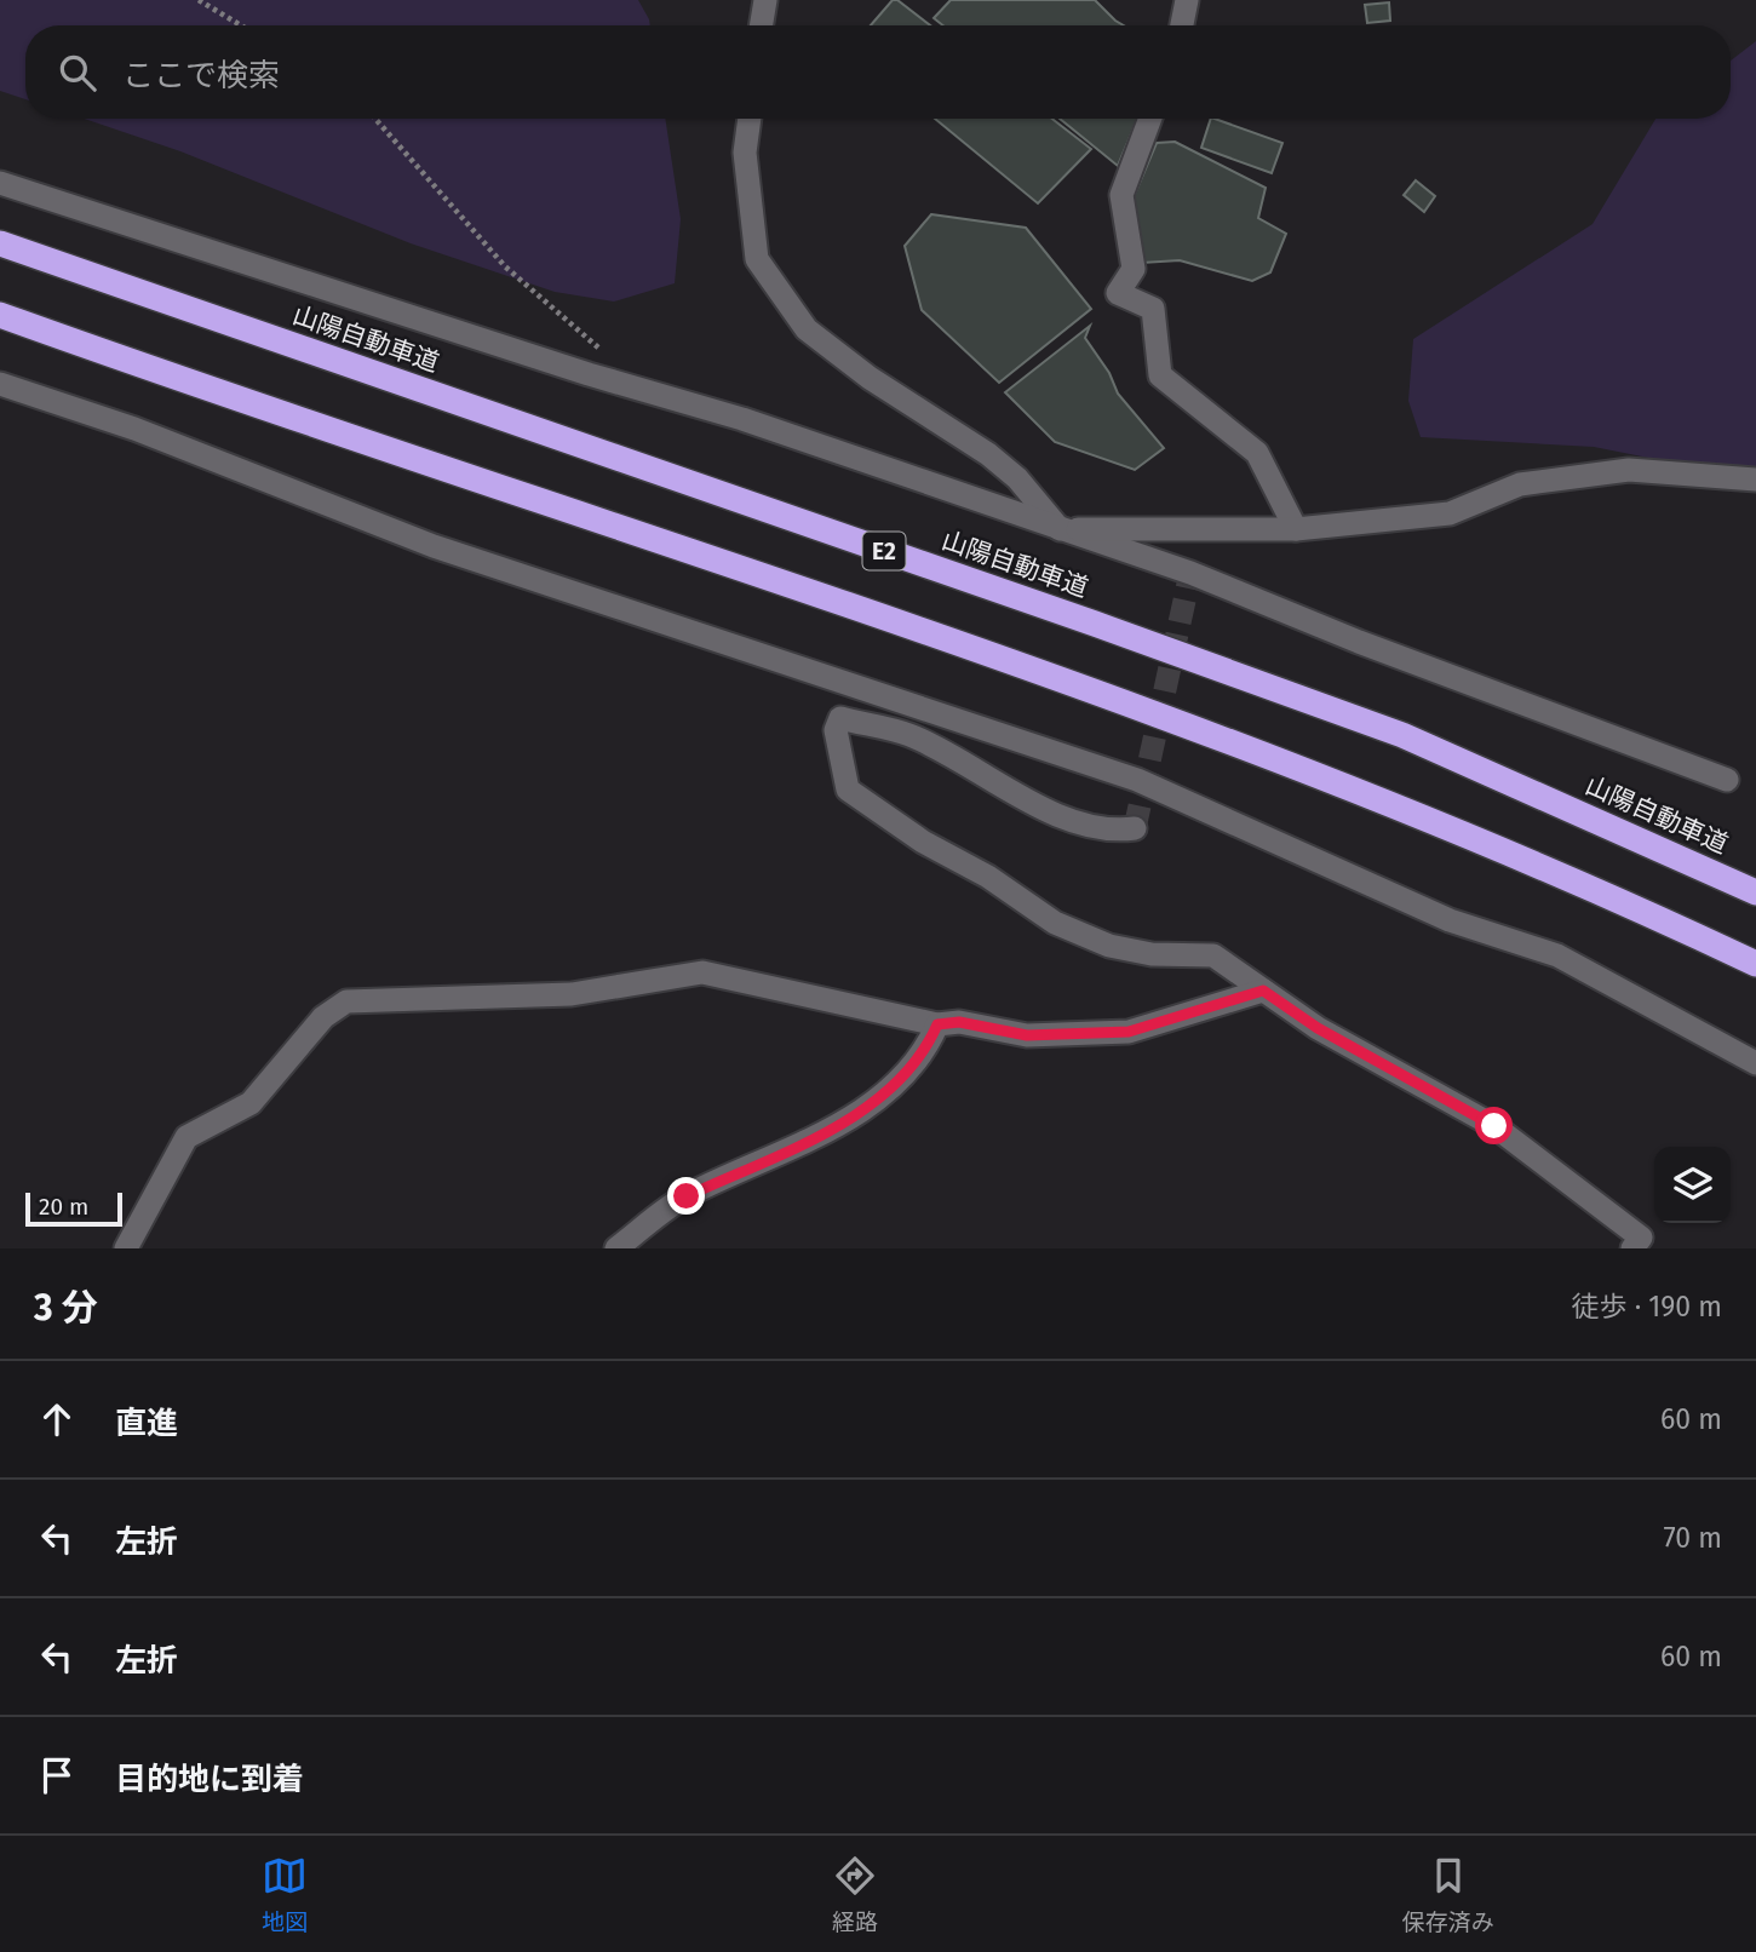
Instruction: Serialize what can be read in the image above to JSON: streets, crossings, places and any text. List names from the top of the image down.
{
  "streets": {
    "highway": ["山陽自動車道", "E2"]
  },
  "scale_bar": "20 m",
  "page": {
    "search": "ここで検索",
    "scale": "20 m",
    "heading": ["3 分", "徒歩 · 190 m"],
    "list": [
      ["直進", "60 m"],
      ["左折", "70 m"],
      ["左折", "60 m"],
      "目的地に到着"
    ],
    "nav": ["地図", "経路", "保存済み"]
  }
}
